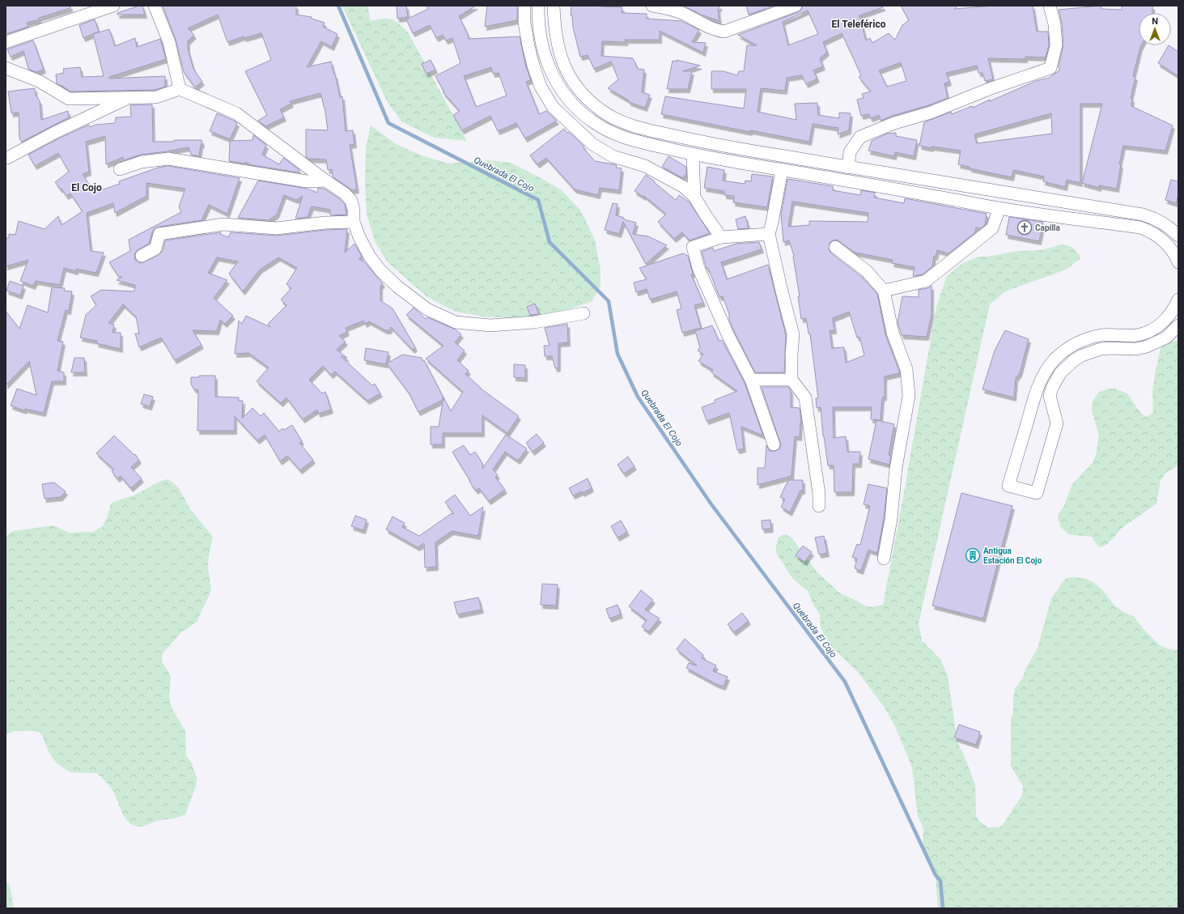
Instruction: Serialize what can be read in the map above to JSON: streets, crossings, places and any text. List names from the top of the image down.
{
  "districts": ["El Teleférico", "El Cojo"],
  "water": ["Quebrada El Cojo"],
  "places": {
    "church": ["Capilla"],
    "building": ["Antigua Estación El Cojo"]
  },
  "north": "top"
}
